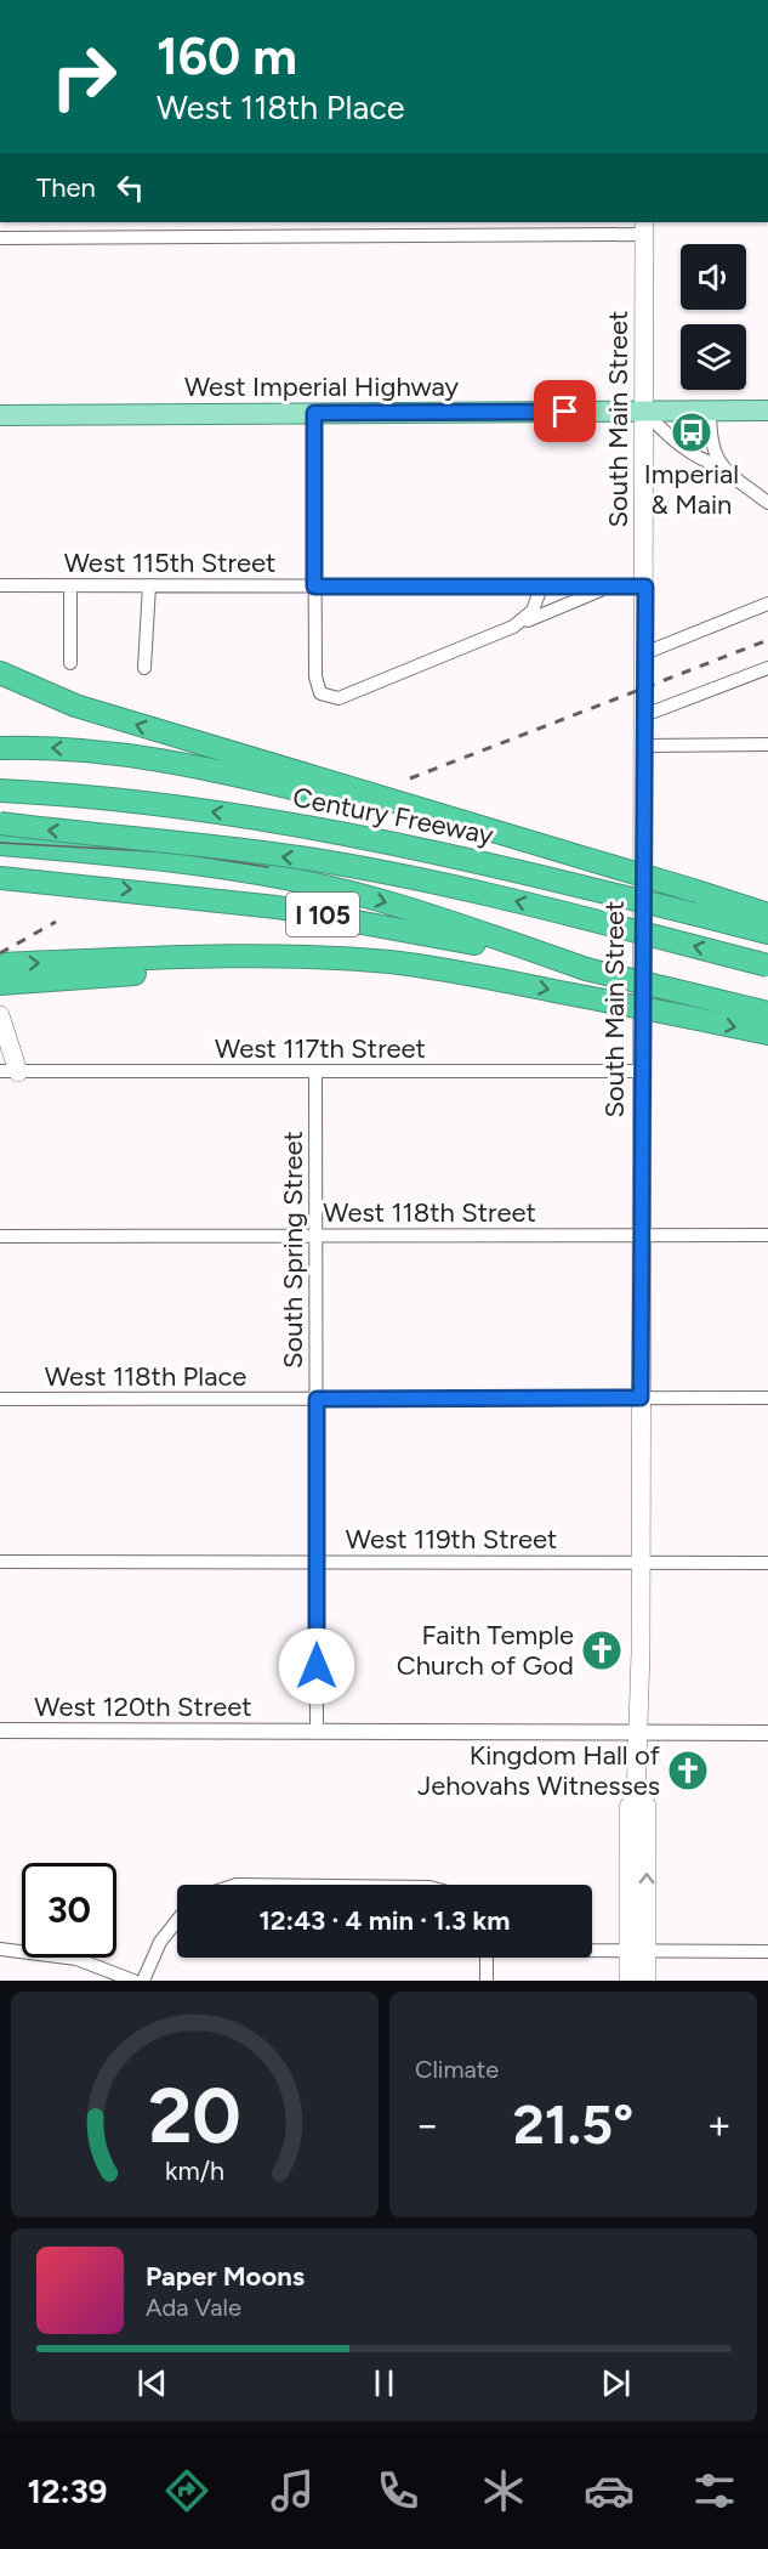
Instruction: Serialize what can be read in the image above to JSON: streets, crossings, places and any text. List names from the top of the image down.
{
  "streets": {
    "highway": ["Century Freeway", "I 105"],
    "main road": ["West Imperial Highway", "South Main Street"],
    "street": [
      "West 115th Street",
      "West 117th Street",
      "West 118th Street",
      "South Spring Street",
      "West 118th Place",
      "West 119th Street",
      "West 120th Street"
    ]
  },
  "crossings": [
    ["West Imperial Highway", "South Main Street"],
    ["South Main Street", "West 115th Street"],
    ["South Main Street", "West 117th Street"],
    ["South Main Street", "West 118th Street"],
    ["South Main Street", "West 118th Place"],
    ["South Main Street", "West 119th Street"],
    ["South Main Street", "West 120th Street"],
    ["West 117th Street", "South Spring Street"],
    ["West 118th Street", "South Spring Street"],
    ["South Spring Street", "West 118th Place"],
    ["South Spring Street", "West 119th Street"],
    ["South Spring Street", "West 120th Street"]
  ],
  "places": {
    "bus stop": ["Imperial & Main"],
    "church": ["Faith Temple Church of God", "Kingdom Hall of Jehovahs Witnesses"]
  },
  "page": {
    "turn": ["160 m", "West 118th Place"],
    "then": "Then",
    "limit": "30",
    "trip": "12:43 · 4 min · 1.3 km",
    "tile": "Climate",
    "heat": ["−", "21.5°", "+"],
    "song": ["Paper Moons", "Ada Vale"],
    "tabs": "12:39",
    "gauge": ["20", "km/h"]
  }
}
